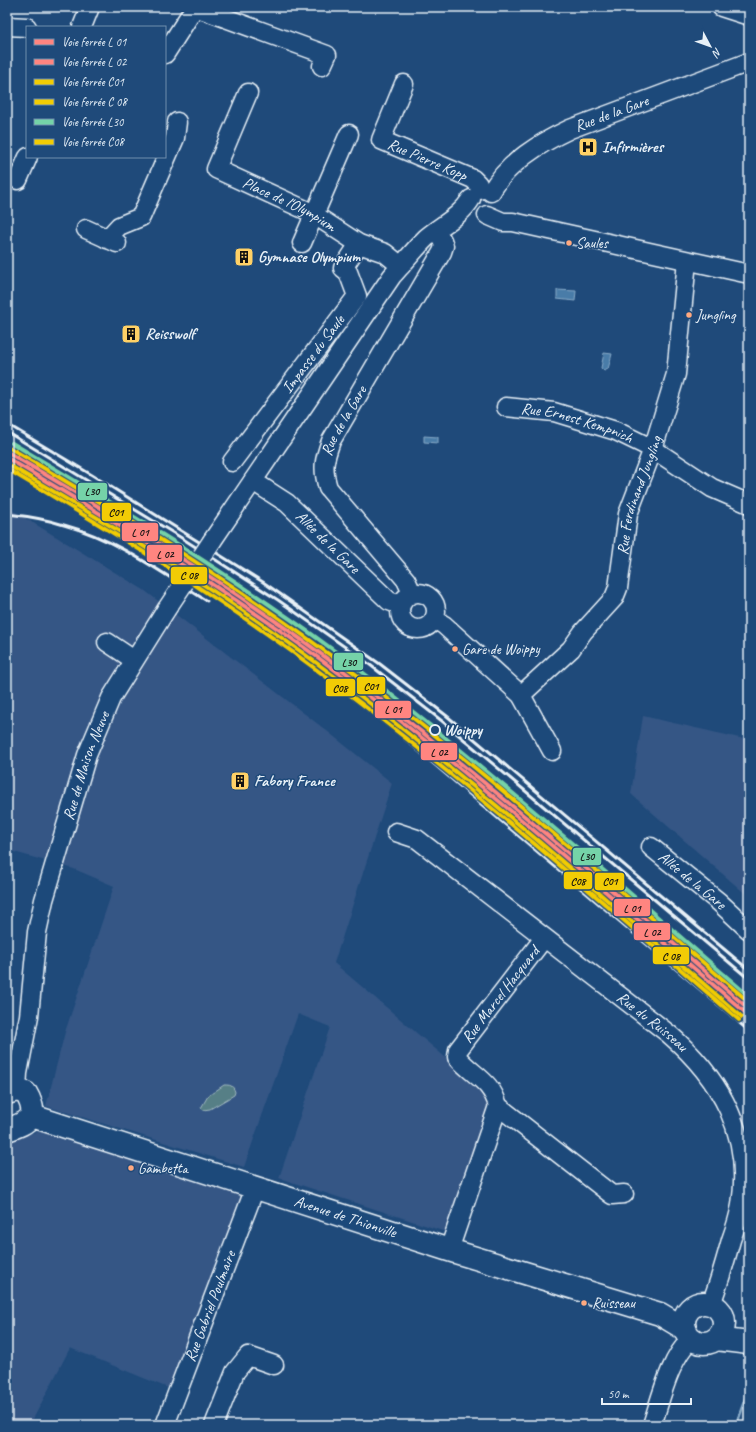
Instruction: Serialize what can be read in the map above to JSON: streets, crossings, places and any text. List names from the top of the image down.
{
  "streets": {
    "main road": ["Avenue de Thionville"],
    "street": [
      "Rue de la Gare",
      "Rue Pierre Kopp",
      "Place de l'Olympium",
      "Impasse du Saule",
      "Rue Ernest Kempnich",
      "Rue Ferdinand Jungling",
      "Allée de la Gare",
      "Rue de Maison Neuve",
      "Rue Marcel Hacquard",
      "Rue du Ruisseau",
      "Rue Gabriel Poulmaire"
    ]
  },
  "crossings": [
    ["Rue de la Gare", "Rue Pierre Kopp"],
    ["Rue de la Gare", "Place de l'Olympium"],
    ["Rue de la Gare", "Allée de la Gare"],
    ["Rue de la Gare", "Rue de Maison Neuve"],
    ["Place de l'Olympium", "Impasse du Saule"],
    ["Rue Ernest Kempnich", "Rue Ferdinand Jungling"],
    ["Allée de la Gare", "Rue de Maison Neuve"],
    ["Rue Marcel Hacquard", "Rue du Ruisseau"],
    ["Rue du Ruisseau", "Avenue de Thionville"],
    ["Avenue de Thionville", "Rue Gabriel Poulmaire"]
  ],
  "places": {
    "hospital": ["Infirmières"],
    "other": [
      "Saules",
      "Jungling",
      "Gare de Woippy",
      "Woippy",
      "Gambetta",
      "Ruisseau"
    ],
    "building": ["Gymnase Olympium", "Reisswolf", "Fabory France"]
  },
  "lines": ["rail line L30", "rail line C01", "rail line C08"],
  "legend": [
    "Voie ferrée L 01",
    "Voie ferrée L 02",
    "Voie ferrée C01",
    "Voie ferrée C 08",
    "Voie ferrée L30",
    "Voie ferrée C08"
  ],
  "scale_bar": "50 m",
  "north": "bottom right"
}
